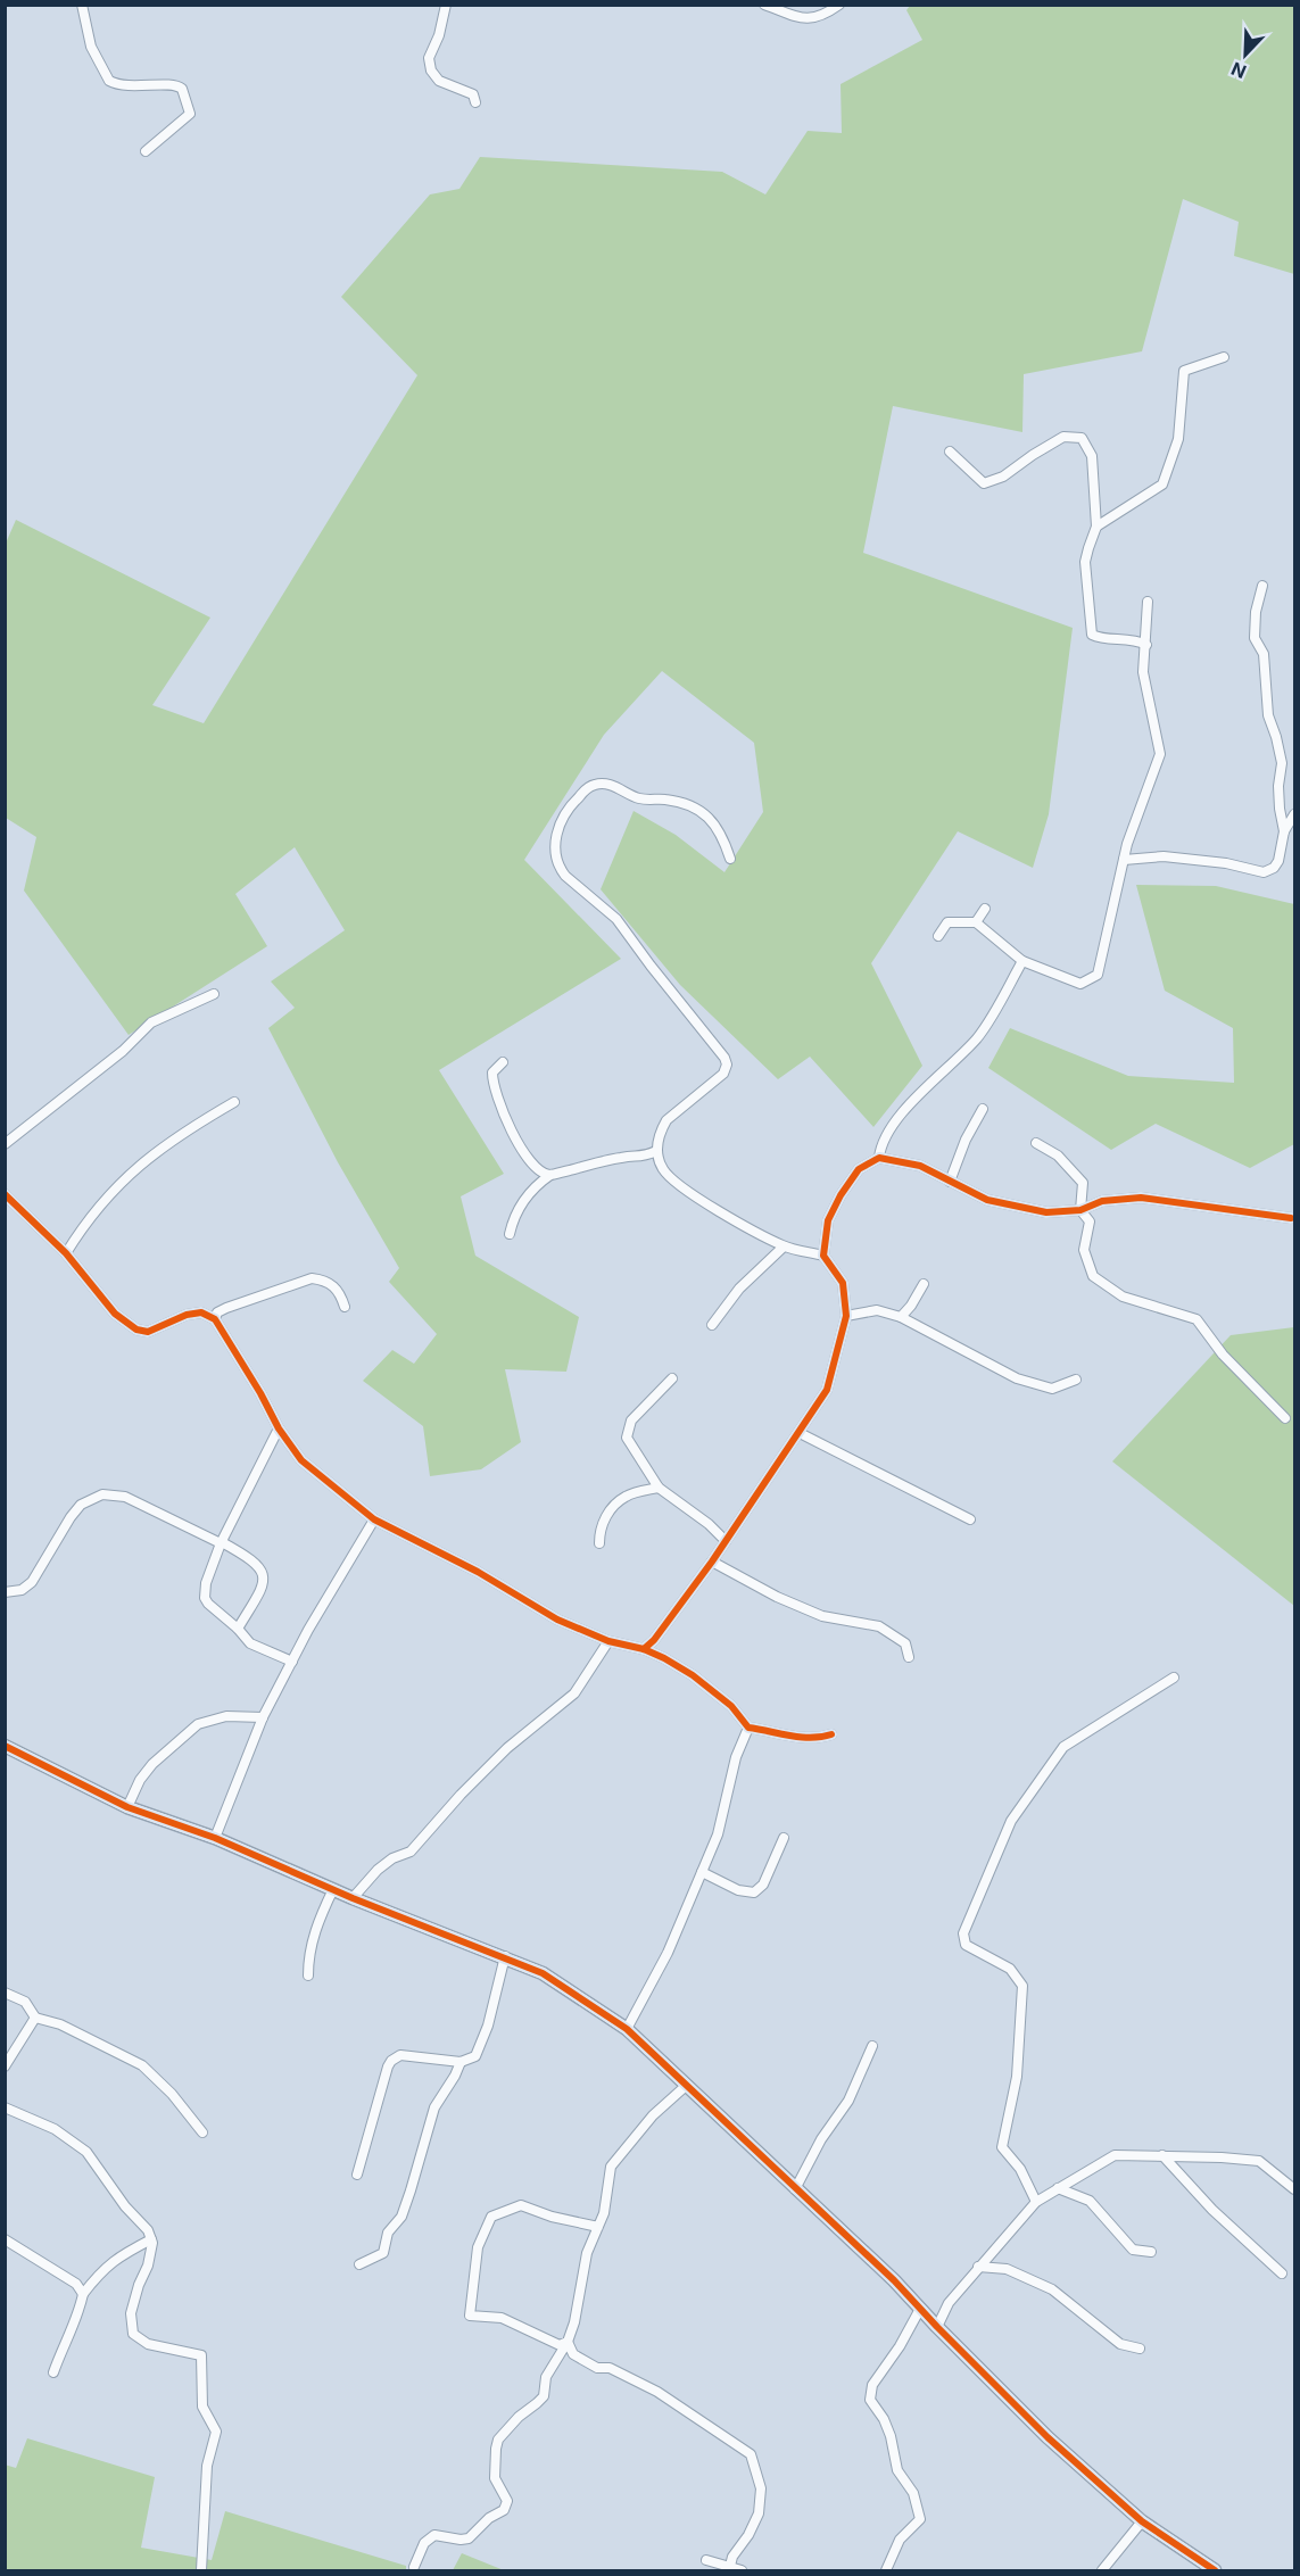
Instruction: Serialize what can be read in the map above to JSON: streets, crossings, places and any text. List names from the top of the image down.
{
  "north": "bottom left"
}
